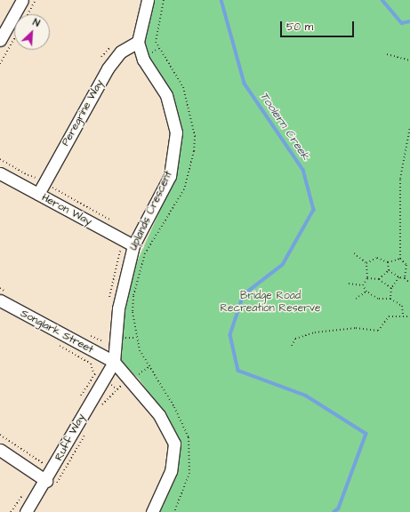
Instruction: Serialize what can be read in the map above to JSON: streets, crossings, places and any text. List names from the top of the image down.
{
  "streets": {
    "street": [
      "Peregrine Way",
      "Heron Way",
      "Uplands Crescent",
      "Songlark Street",
      "Ruff Way"
    ]
  },
  "crossings": [
    ["Peregrine Way", "Heron Way"],
    ["Peregrine Way", "Uplands Crescent"],
    ["Heron Way", "Uplands Crescent"],
    ["Uplands Crescent", "Songlark Street"],
    ["Uplands Crescent", "Ruff Way"],
    ["Songlark Street", "Ruff Way"]
  ],
  "water": ["Toolern Creek"],
  "parks": ["Bridge Road Recreation Reserve"],
  "scale_bar": "50 m",
  "north": "top right"
}
